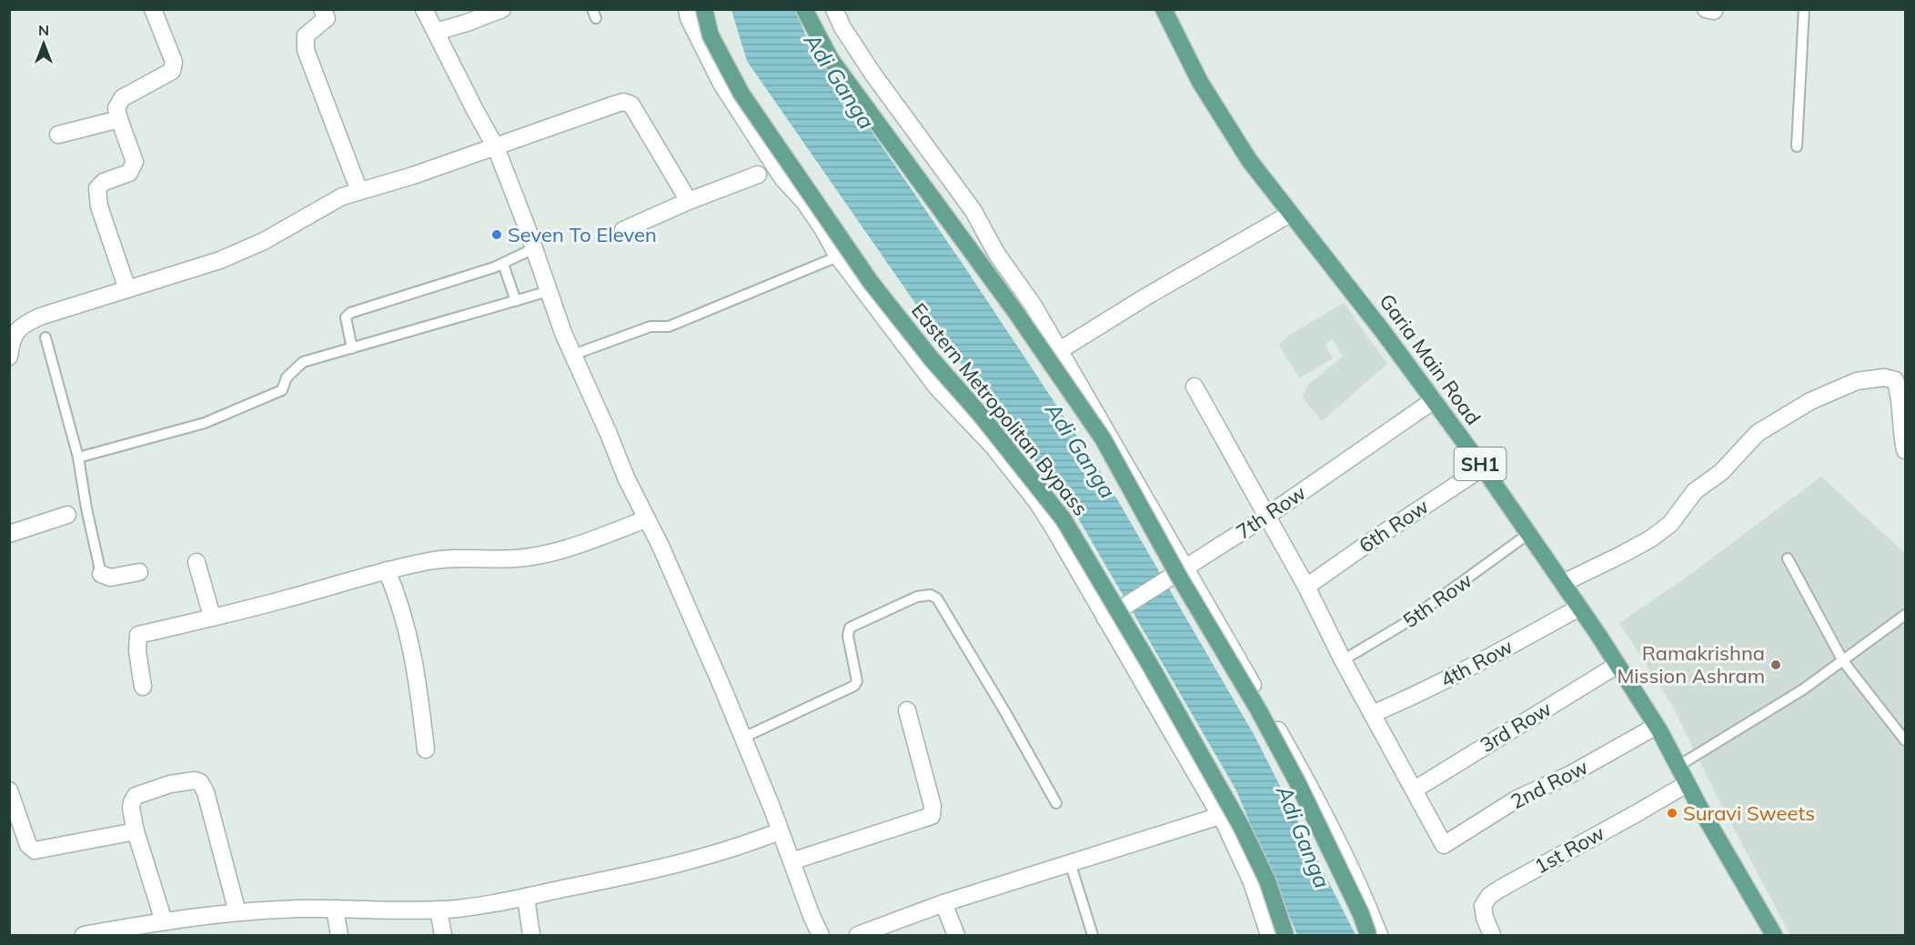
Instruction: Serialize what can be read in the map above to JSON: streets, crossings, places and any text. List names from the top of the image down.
{
  "streets": {
    "main road": ["Garia Main Road", "Eastern Metropolitan Bypass", "SH1"],
    "street": [
      "7th Row",
      "6th Row",
      "4th Row",
      "3rd Row",
      "2nd Row",
      "1st Row"
    ],
    "lane": ["5th Row"]
  },
  "crossings": [
    ["Garia Main Road", "7th Row"],
    ["Garia Main Road", "6th Row"],
    ["Garia Main Road", "5th Row"],
    ["Garia Main Road", "4th Row"],
    ["Garia Main Road", "3rd Row"],
    ["Garia Main Road", "2nd Row"],
    ["Garia Main Road", "1st Row"],
    ["3rd Row", "2nd Row"]
  ],
  "water": ["Adi Ganga"],
  "places": ["Seven To Eleven", "Ramakrishna Mission Ashram", "Suravi Sweets"],
  "north": "top"
}
